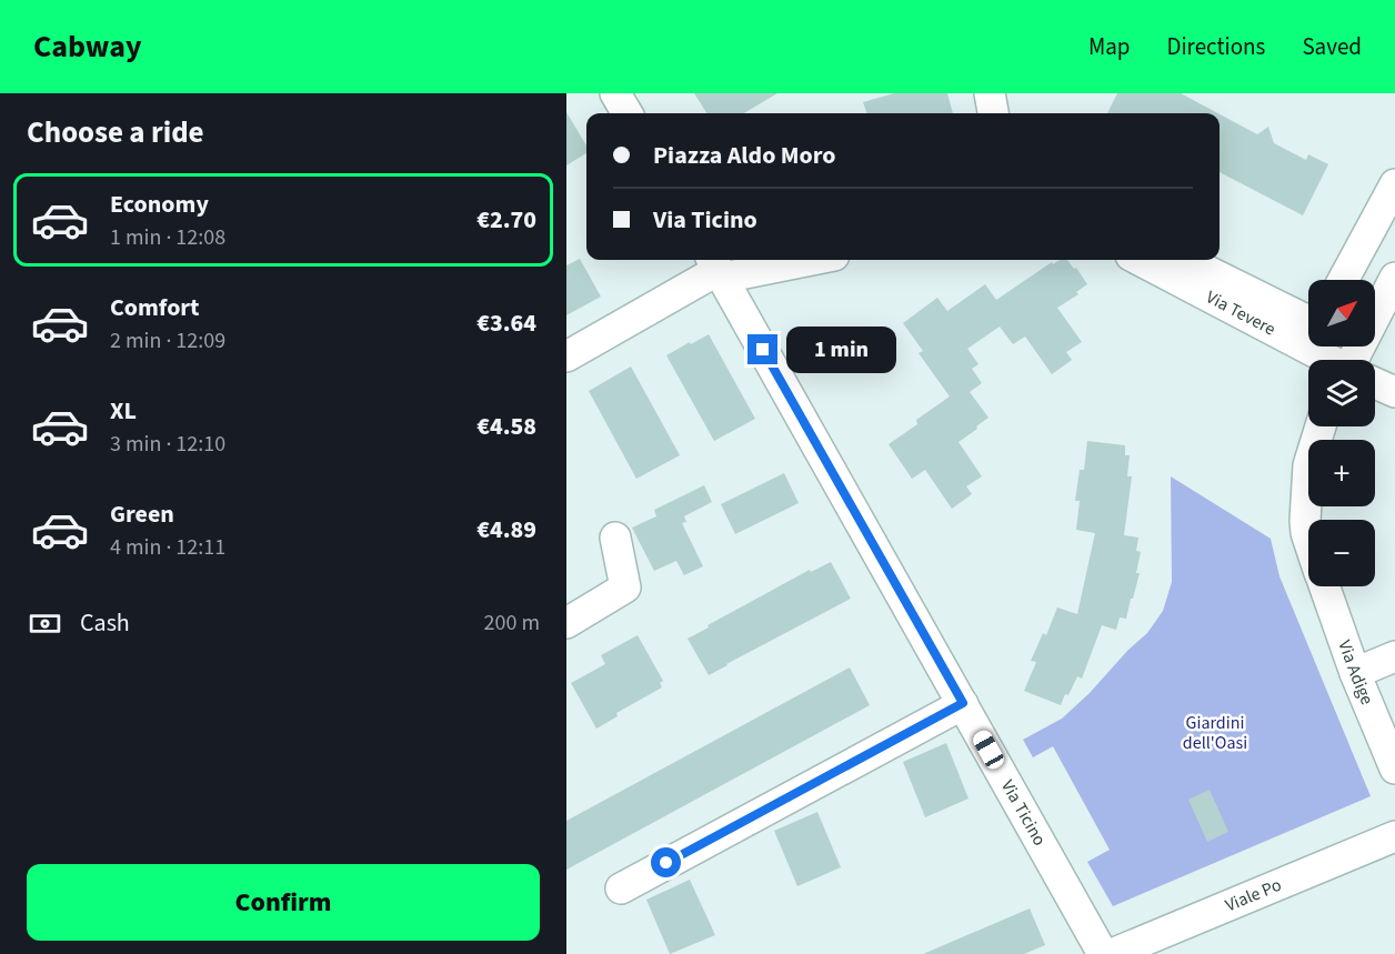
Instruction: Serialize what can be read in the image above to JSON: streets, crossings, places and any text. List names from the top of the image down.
{
  "streets": {
    "street": [
      "Via Tevere",
      "Via Adige",
      "Via Ticino",
      "Viale Po"
    ]
  },
  "parks": ["Giardini dell'Oasi"],
  "north": "top right",
  "page": {
    "header": "Cabway",
    "nav": ["Map", "Directions", "Saved"],
    "heading": "Choose a ride",
    "banner": ["Piazza Aldo Moro", "Via Ticino"],
    "list": [
      {
        "name": "Economy",
        "note": "1 min · 12:08",
        "value": "€2.70"
      },
      {
        "name": "Comfort",
        "note": "2 min · 12:09",
        "value": "€3.64"
      },
      {
        "name": "XL",
        "note": "3 min · 12:10",
        "value": "€4.58"
      },
      {
        "name": "Green",
        "note": "4 min · 12:11",
        "value": "€4.89"
      }
    ],
    "map_buttons": ["+", "−"],
    "bubble": "1 min",
    "pay": ["Cash", "200 m"],
    "buttons": "Confirm"
  }
}
